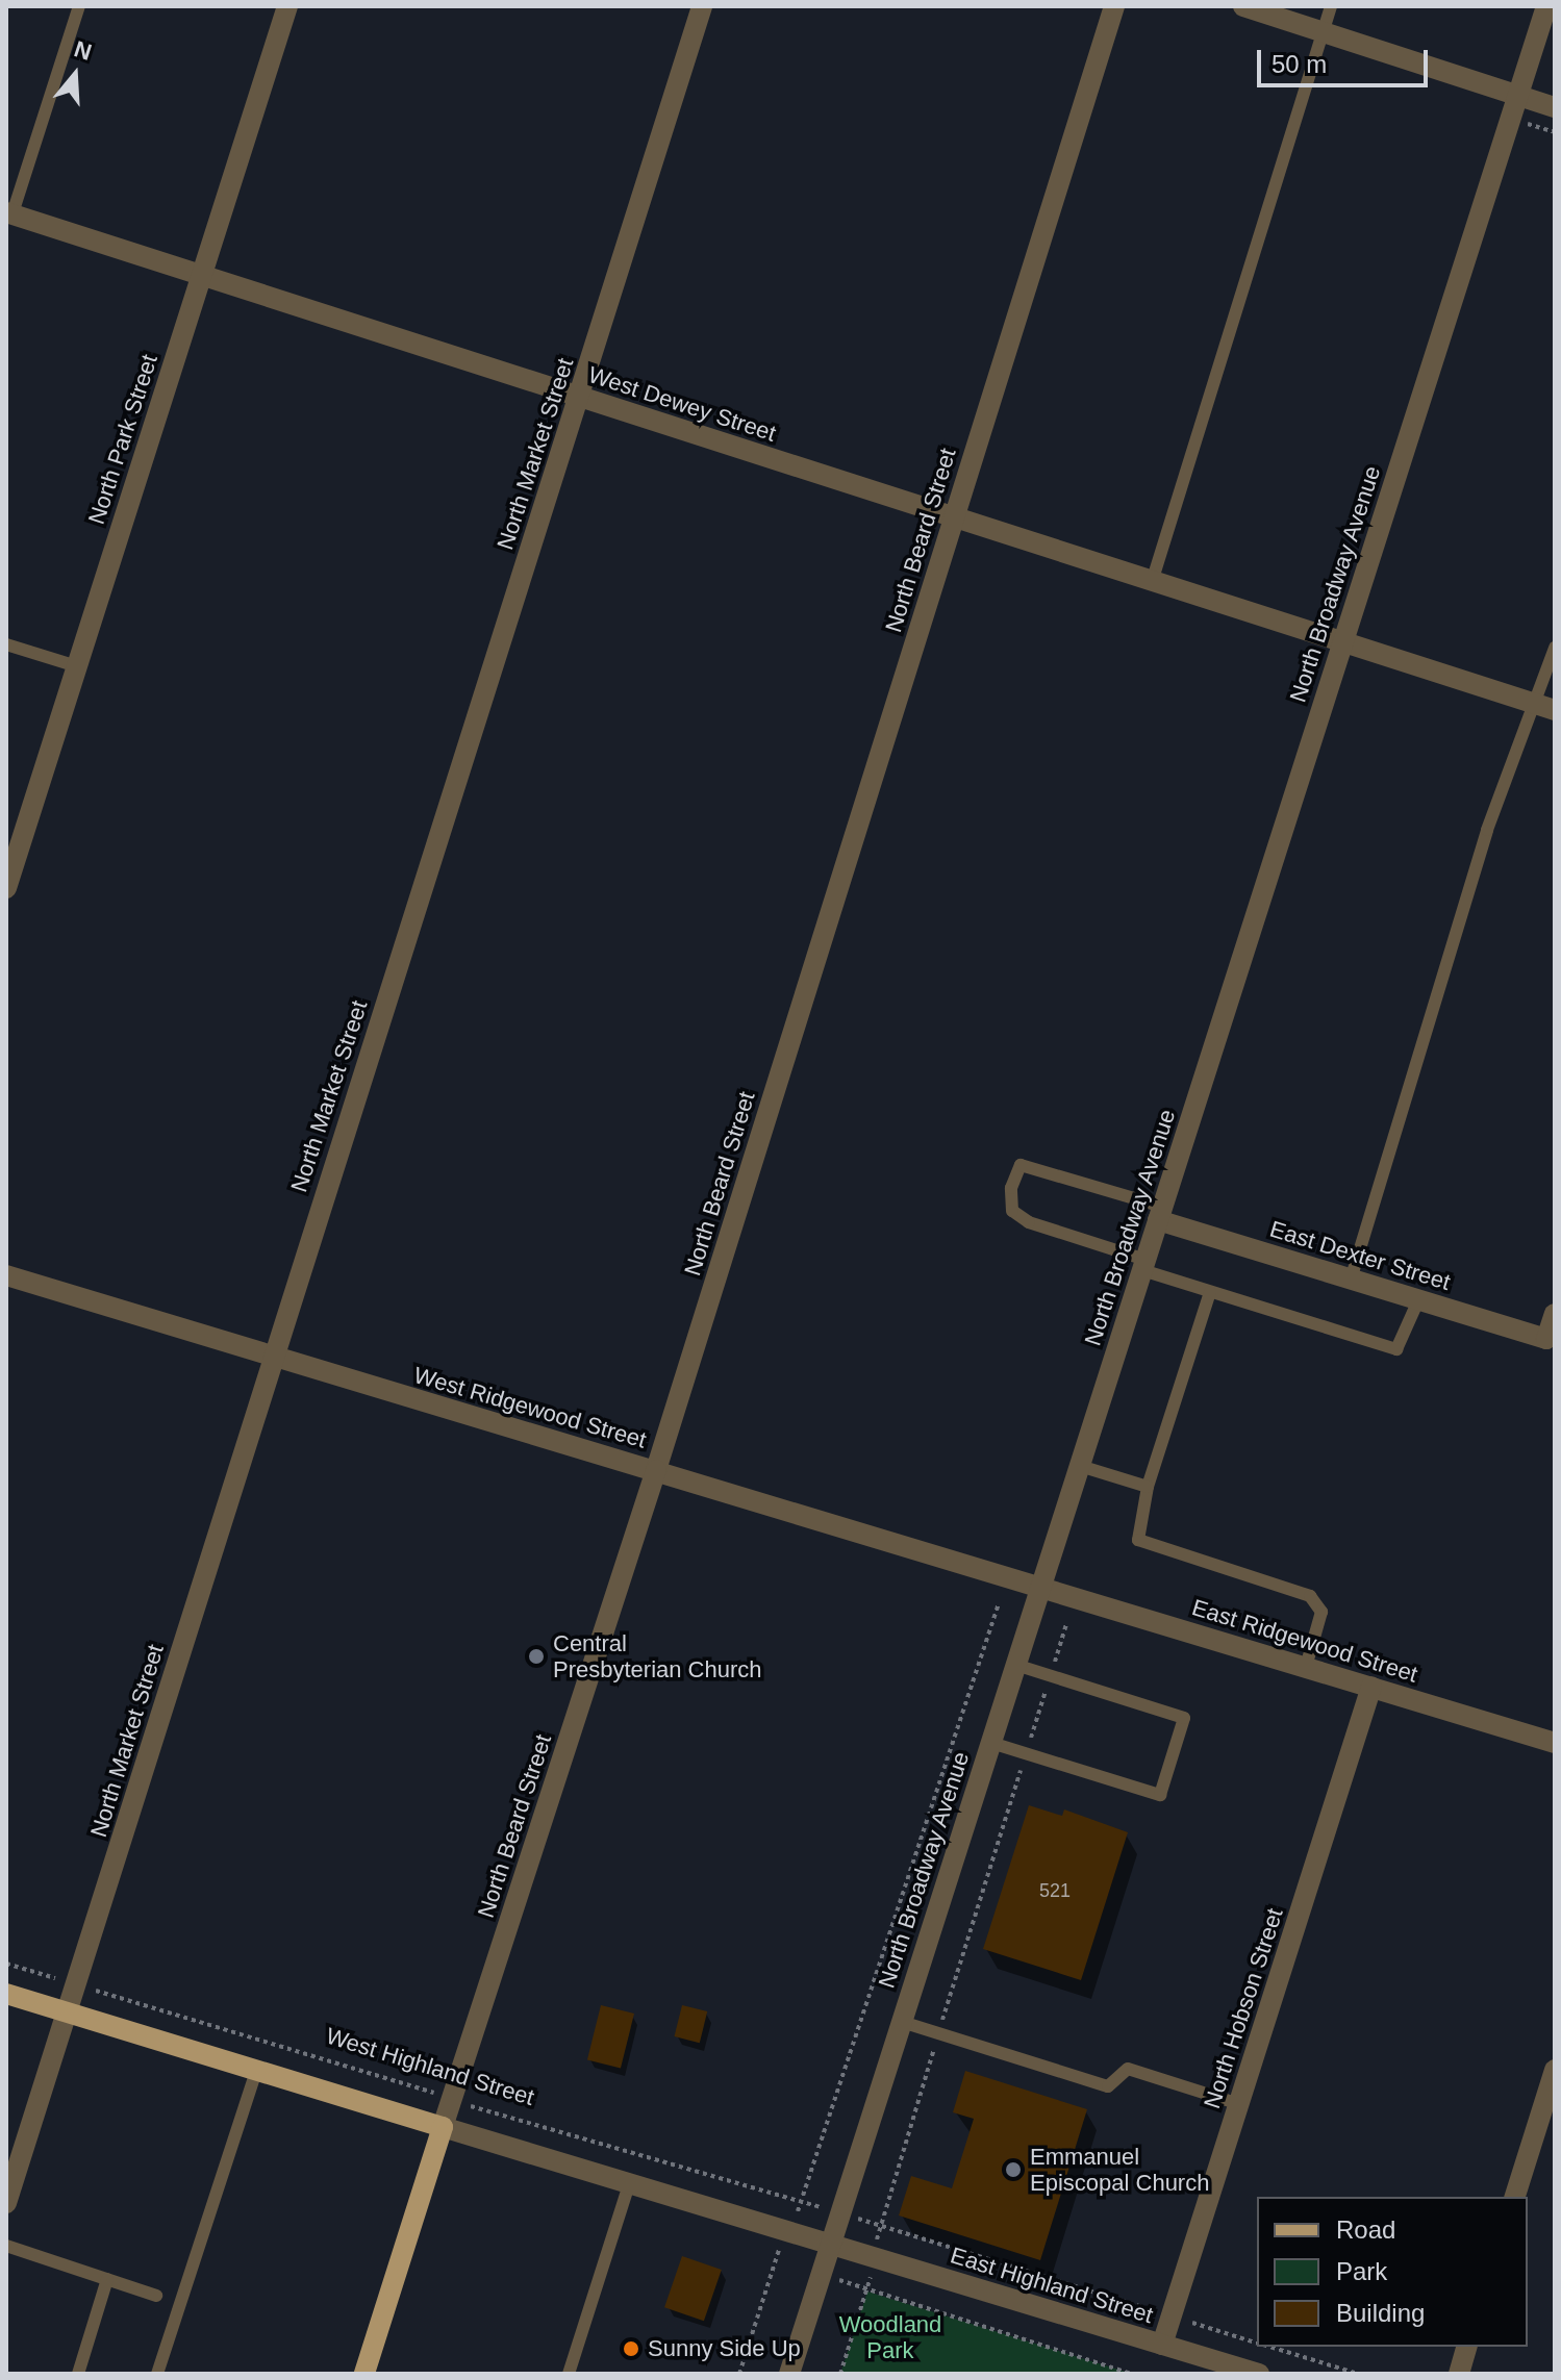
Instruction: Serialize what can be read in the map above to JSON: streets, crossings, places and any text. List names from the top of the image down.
{
  "streets": {
    "main road": ["North Beard Street"],
    "street": [
      "West Dewey Street",
      "North Park Street",
      "North Market Street",
      "North Broadway Avenue",
      "East Dexter Street",
      "West Ridgewood Street",
      "East Ridgewood Street",
      "North Hobson Street",
      "East Highland Street"
    ],
    "path": ["West Highland Street"]
  },
  "crossings": [
    ["West Dewey Street", "North Park Street"],
    ["West Dewey Street", "North Market Street"],
    ["West Dewey Street", "North Beard Street"],
    ["West Dewey Street", "North Broadway Avenue"],
    ["North Market Street", "West Ridgewood Street"],
    ["North Market Street", "West Highland Street"],
    ["North Beard Street", "West Ridgewood Street"],
    ["North Beard Street", "West Highland Street"],
    ["North Broadway Avenue", "East Dexter Street"],
    ["North Broadway Avenue", "West Ridgewood Street"],
    ["North Broadway Avenue", "East Ridgewood Street"],
    ["North Broadway Avenue", "West Highland Street"],
    ["North Broadway Avenue", "East Highland Street"],
    ["West Ridgewood Street", "East Ridgewood Street"],
    ["East Ridgewood Street", "North Hobson Street"],
    ["North Hobson Street", "East Highland Street"],
    ["West Highland Street", "East Highland Street"]
  ],
  "parks": ["Woodland Park"],
  "places": ["Central Presbyterian Church", "Emmanuel Episcopal Church", "Sunny Side Up"],
  "house_numbers": ["521"],
  "legend": ["Road", "Park", "Building"],
  "scale_bar": "50 m",
  "north": "top"
}
